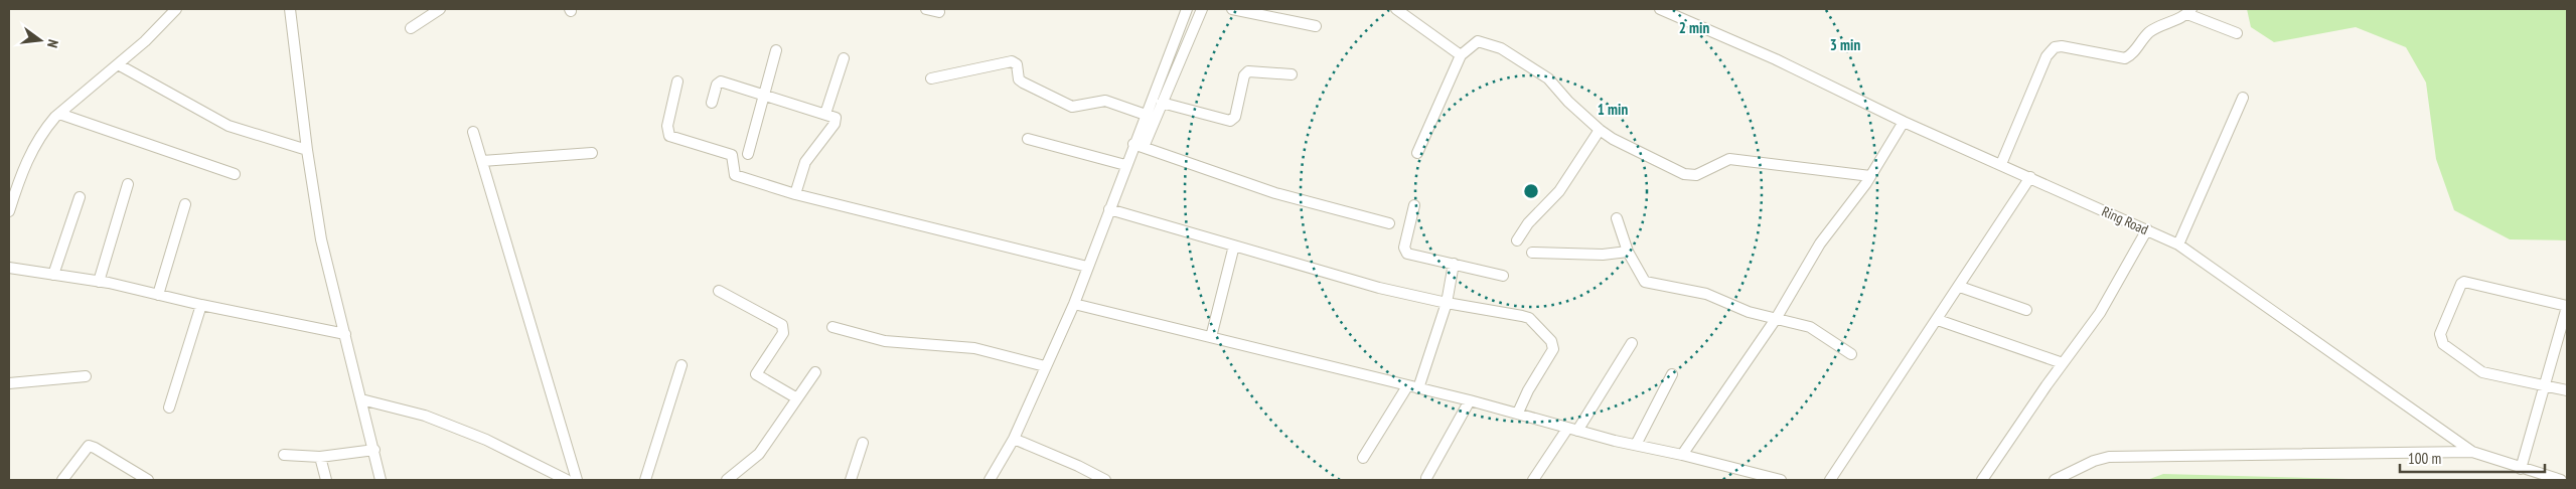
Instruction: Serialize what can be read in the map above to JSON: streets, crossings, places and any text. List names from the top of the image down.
{
  "streets": {
    "street": ["Ring Road"]
  },
  "scale_bar": "100 m",
  "north": "right",
  "rings": ["2 min", "3 min", "1 min"]
}
